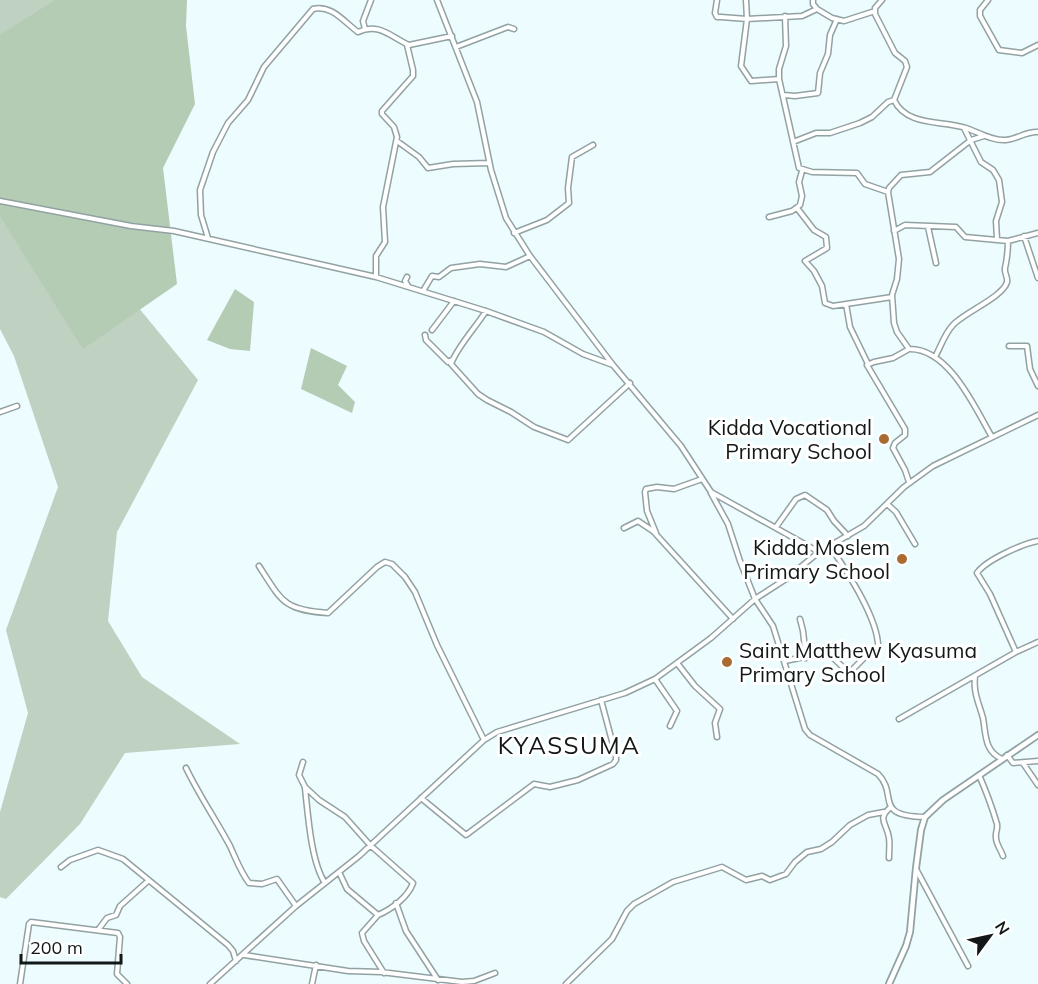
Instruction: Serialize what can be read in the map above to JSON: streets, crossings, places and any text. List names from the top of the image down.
{
  "districts": ["KYASSUMA"],
  "places": ["Kidda Vocational Primary School", "Kidda Moslem Primary School", "Saint Matthew Kyasuma Primary School"],
  "scale_bar": "200 m",
  "north": "top right"
}
